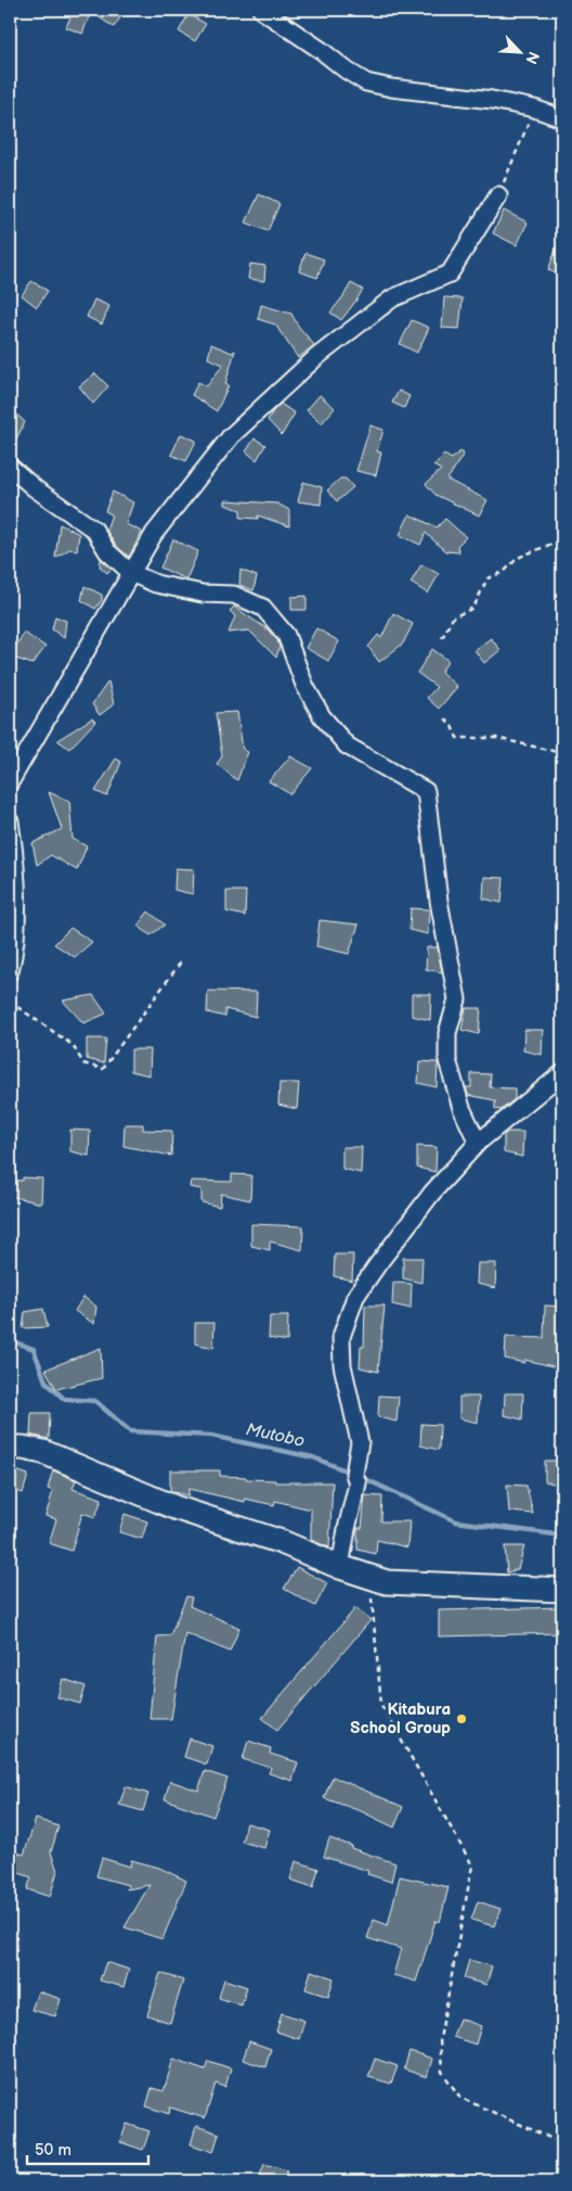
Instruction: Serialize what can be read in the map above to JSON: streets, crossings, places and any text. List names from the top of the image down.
{
  "water": ["Mutobo"],
  "places": ["Kitabura School Group"],
  "scale_bar": "50 m",
  "north": "bottom right"
}
